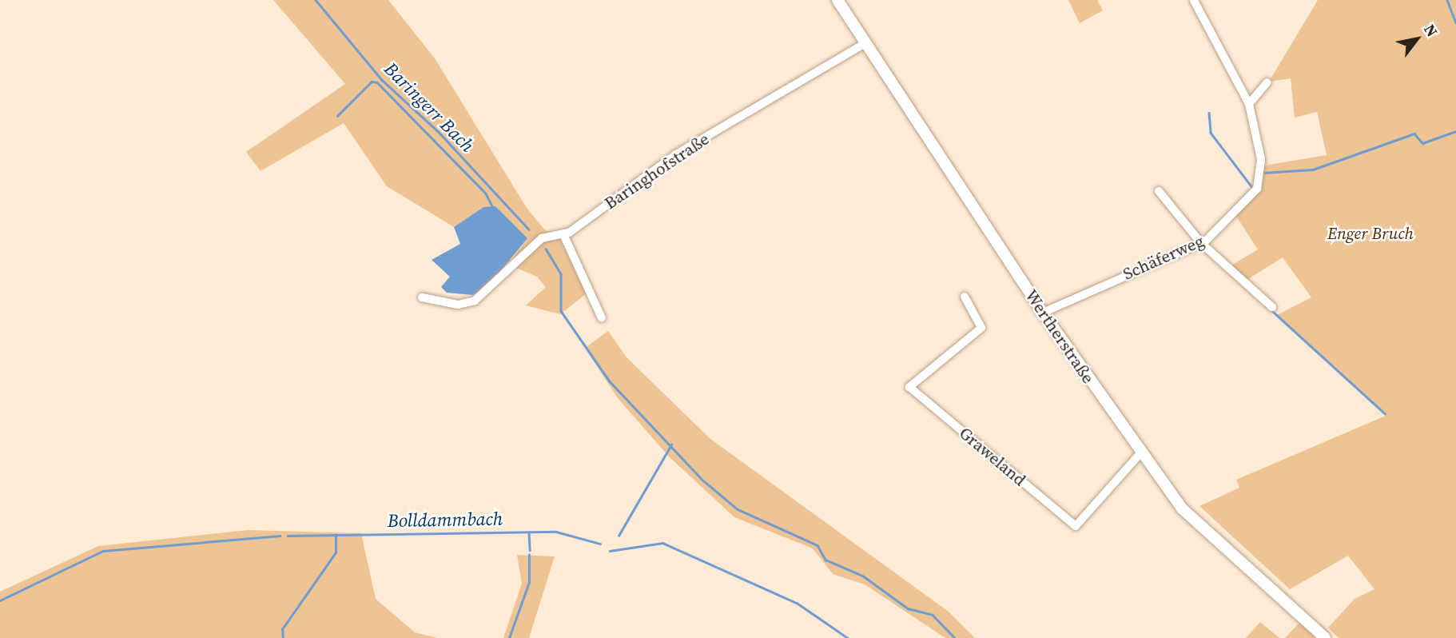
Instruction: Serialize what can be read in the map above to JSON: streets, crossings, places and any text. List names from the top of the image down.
{
  "streets": {
    "main road": ["Wertherstraße"],
    "street": ["Baringhofstraße", "Schäferweg", "Graweland"]
  },
  "crossings": [
    ["Baringhofstraße", "Wertherstraße"],
    ["Schäferweg", "Wertherstraße"],
    ["Wertherstraße", "Graweland"]
  ],
  "water": ["Baringerr Bach", "Bolldammbach"],
  "parks": ["Enger Bruch"],
  "north": "top right"
}
